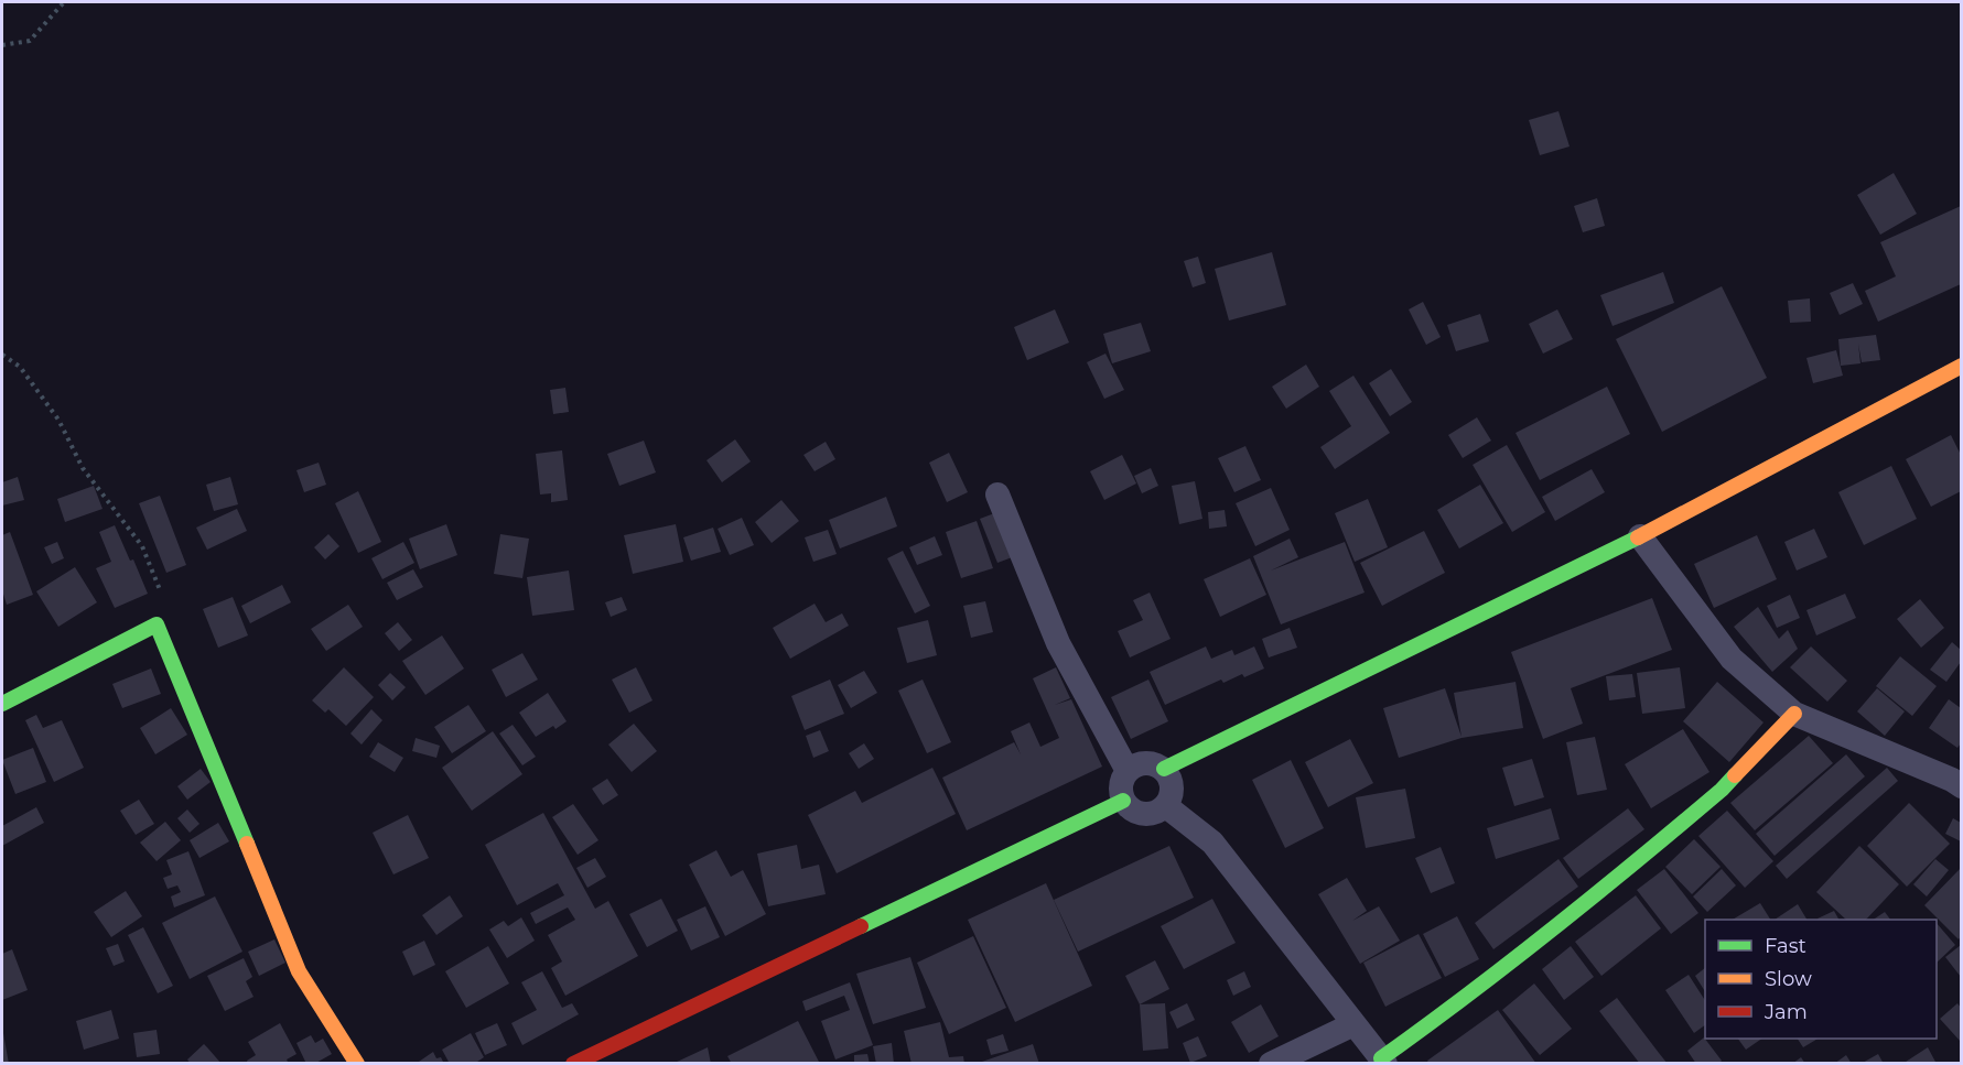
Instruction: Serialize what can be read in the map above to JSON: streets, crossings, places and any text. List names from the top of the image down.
{
  "legend": ["Fast", "Slow", "Jam"]
}
